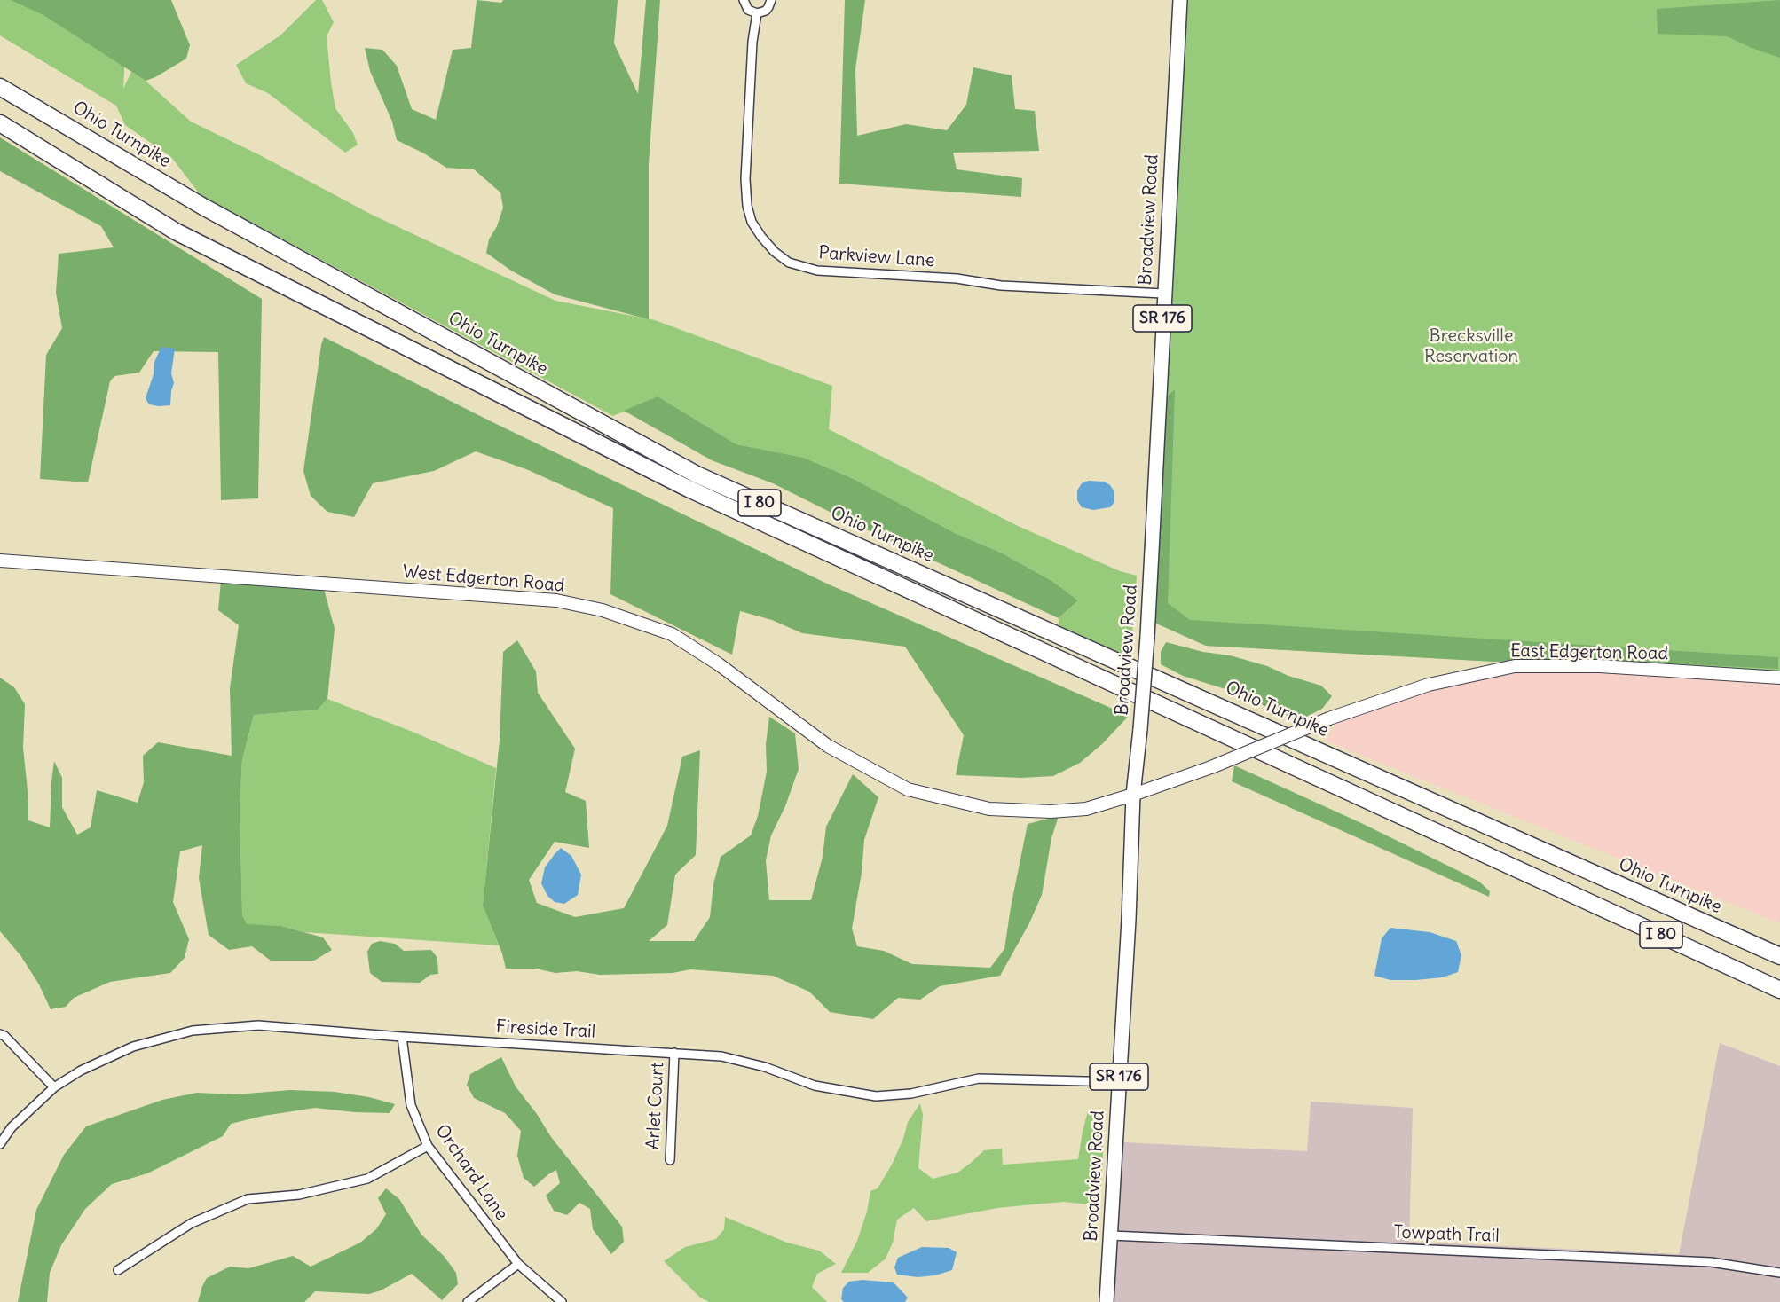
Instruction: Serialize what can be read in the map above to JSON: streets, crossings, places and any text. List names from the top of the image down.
{
  "streets": {
    "highway": ["Ohio Turnpike", "I 80"],
    "main road": ["Broadview Road", "SR 176"],
    "street": [
      "Parkview Lane",
      "West Edgerton Road",
      "East Edgerton Road",
      "Fireside Trail",
      "Arlet Court",
      "Orchard Lane",
      "Towpath Trail"
    ]
  },
  "crossings": [
    ["Broadview Road", "Parkview Lane"],
    ["Broadview Road", "West Edgerton Road"],
    ["Broadview Road", "East Edgerton Road"],
    ["Broadview Road", "Fireside Trail"],
    ["Broadview Road", "Towpath Trail"],
    ["West Edgerton Road", "East Edgerton Road"],
    ["Fireside Trail", "Arlet Court"],
    ["Fireside Trail", "Orchard Lane"]
  ],
  "parks": ["Brecksville Reservation"]
}
